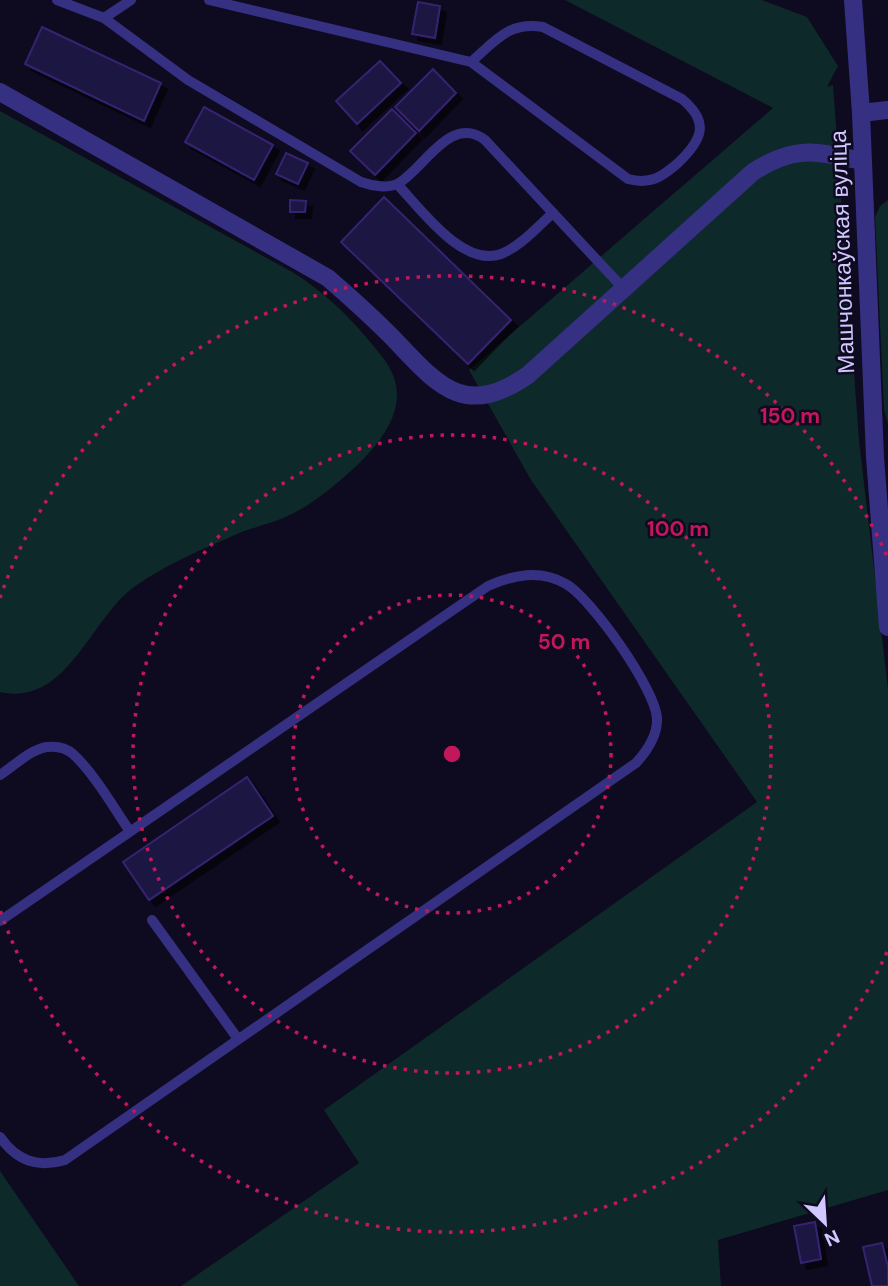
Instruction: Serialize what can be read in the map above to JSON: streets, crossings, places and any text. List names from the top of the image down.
{
  "streets": {
    "street": ["Машчонкаўская вуліца"]
  },
  "north": "bottom right",
  "rings": ["150 m", "100 m", "50 m"]
}
